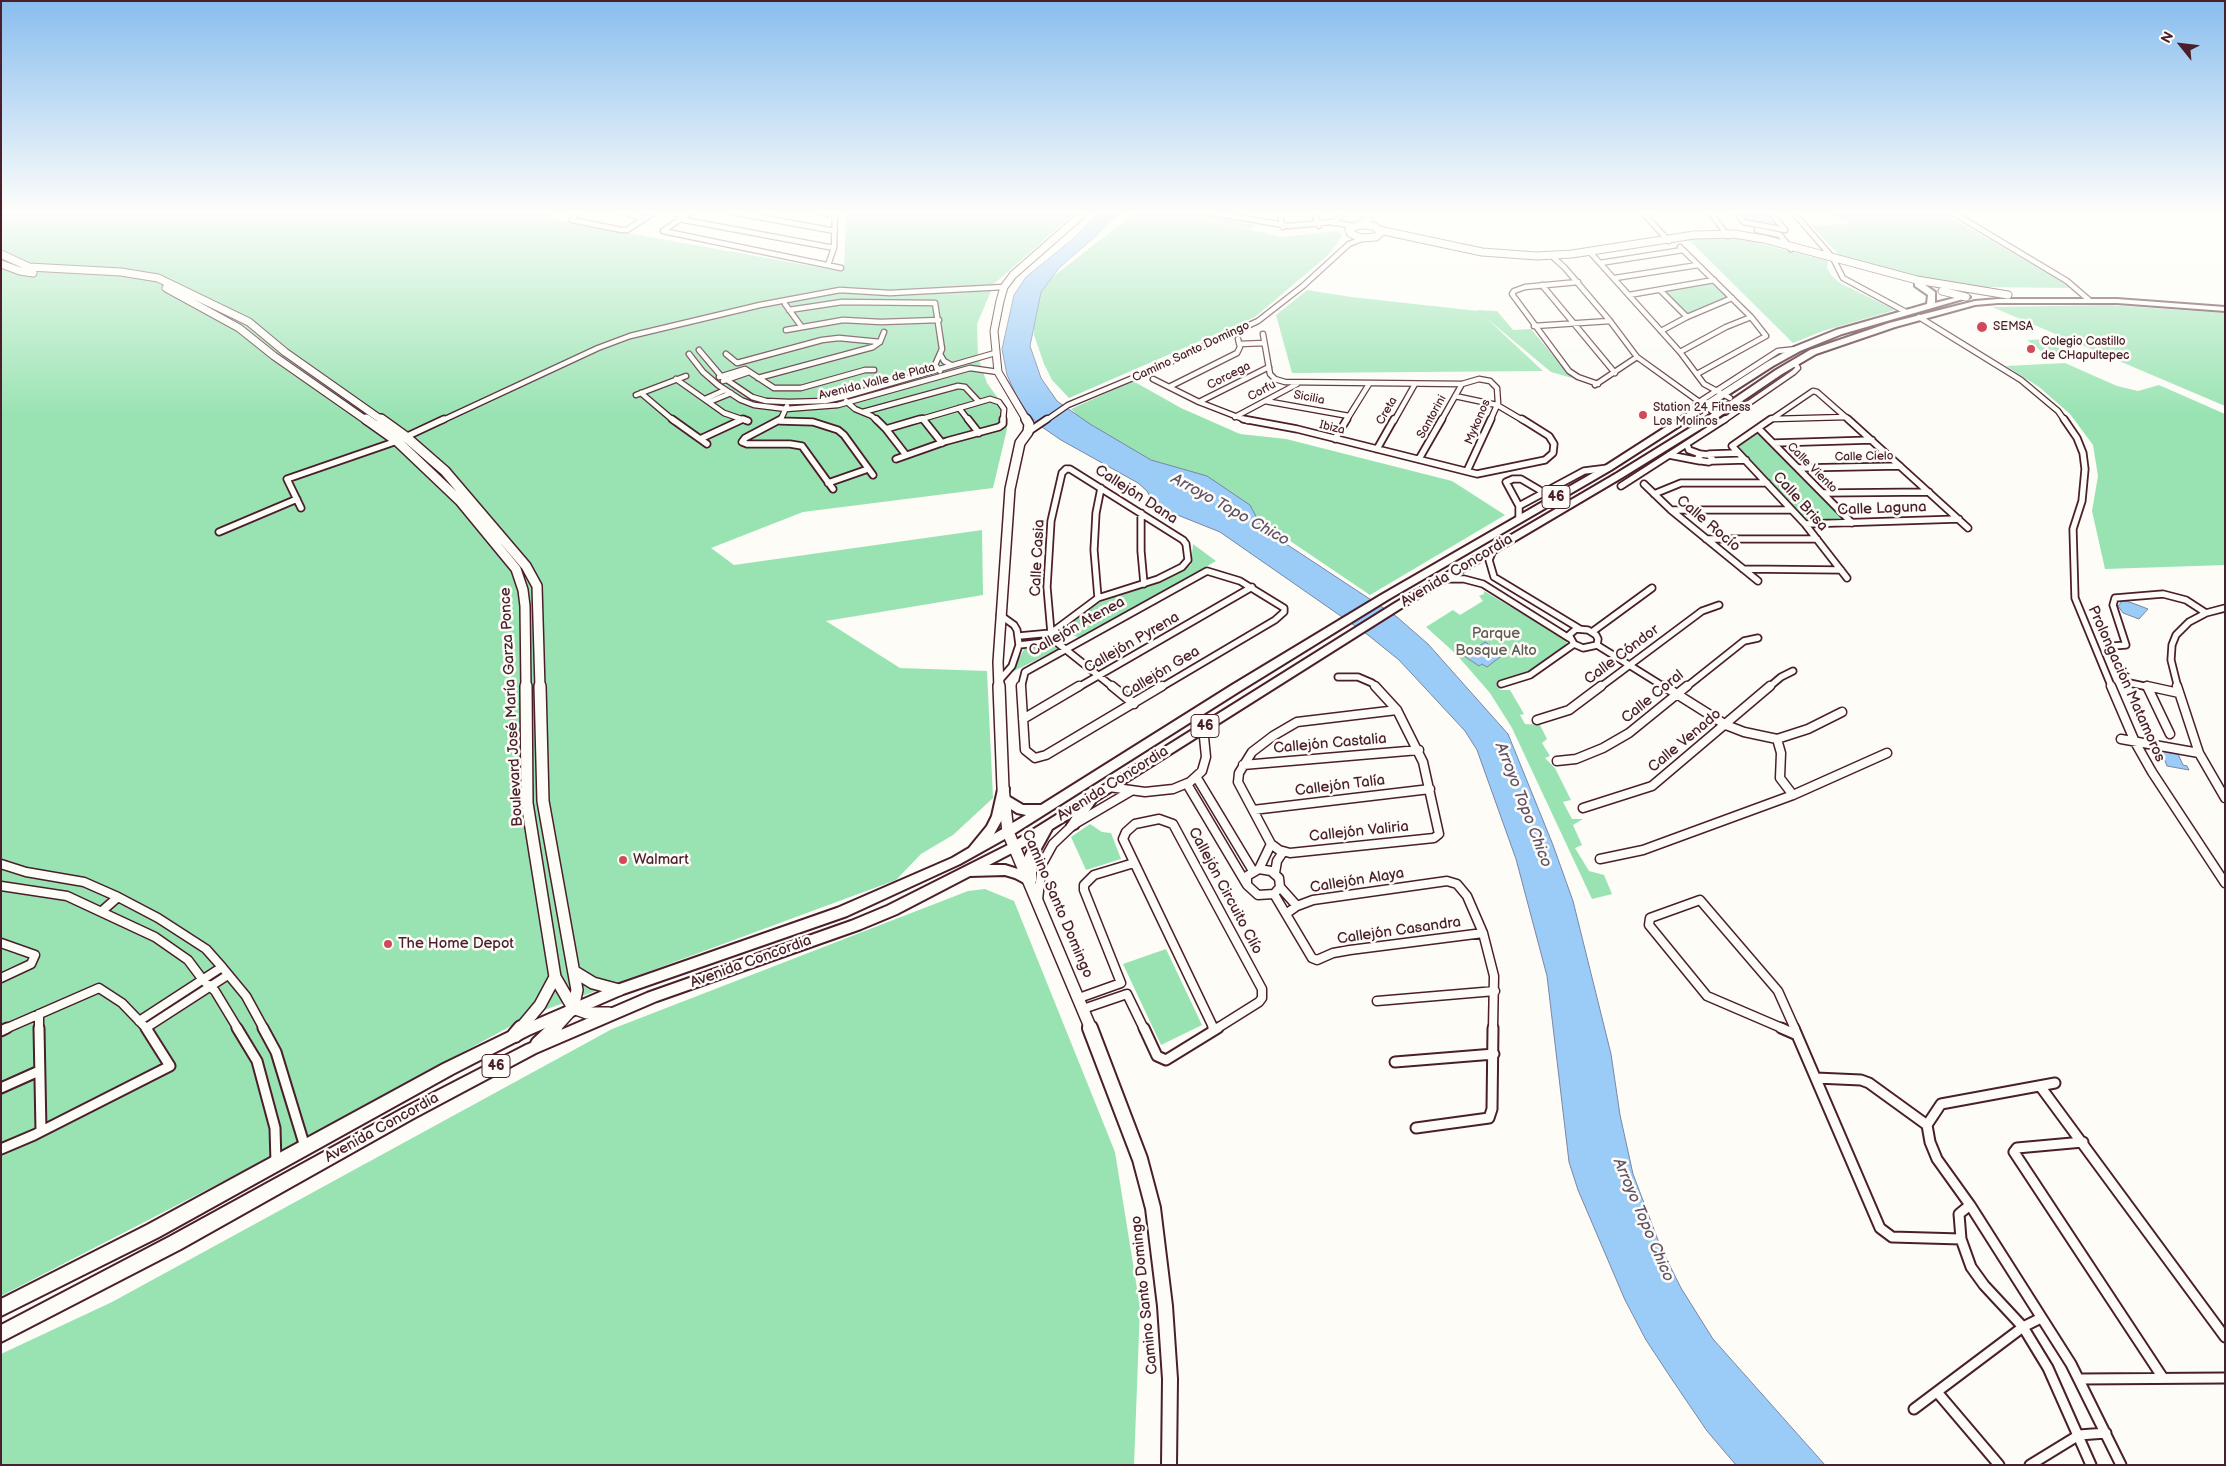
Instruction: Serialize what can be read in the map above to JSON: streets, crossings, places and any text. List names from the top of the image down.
{
  "streets": {
    "main road": ["46", "Avenida Concordia"],
    "street": [
      "Camino Santo Domingo",
      "Corcega",
      "Avenida Valle de Plata",
      "Corfu",
      "Sicilia",
      "Creta",
      "Santorini",
      "Mykonos",
      "Ibiza",
      "Calle Cielo",
      "Calle Viento",
      "Callejón Dana",
      "Calle Brisa",
      "Calle Laguna",
      "Calle Rocío",
      "Calle Casia",
      "Callejón Atenea",
      "Callejón Pyrena",
      "Calle Cóndor",
      "Callejón Gea",
      "Prolongación Matamoros",
      "Calle Coral",
      "Boulevard José María Garza Ponce",
      "Calle Venado",
      "Callejón Castalia",
      "Callejón Talía",
      "Callejón Valiria",
      "Callejón Alaya",
      "Callejón Circuito Clío",
      "Callejón Casandra"
    ]
  },
  "crossings": [
    ["Camino Santo Domingo", "Avenida Concordia"],
    ["Camino Santo Domingo", "Callejón Circuito Clío"],
    ["Corcega", "Ibiza"],
    ["Corfu", "Sicilia"],
    ["Corfu", "Ibiza"],
    ["Creta", "Ibiza"],
    ["Santorini", "Mykonos"],
    ["Santorini", "Ibiza"],
    ["Mykonos", "Ibiza"],
    ["Calle Cielo", "Calle Viento"],
    ["Calle Viento", "Calle Brisa"],
    ["Calle Viento", "Calle Laguna"],
    ["Callejón Dana", "Calle Casia"],
    ["Calle Brisa", "Calle Laguna"],
    ["Calle Casia", "Callejón Atenea"],
    ["Calle Casia", "Callejón Pyrena"],
    ["Calle Casia", "Callejón Gea"],
    ["Avenida Concordia", "Prolongación Matamoros"],
    ["Avenida Concordia", "Boulevard José María Garza Ponce"],
    ["Callejón Atenea", "Callejón Pyrena"],
    ["Callejón Atenea", "Callejón Gea"],
    ["Callejón Pyrena", "Callejón Gea"],
    ["Callejón Talía", "Callejón Valiria"],
    ["Callejón Alaya", "Callejón Casandra"]
  ],
  "water": ["Arroyo Topo Chico"],
  "parks": ["Parque Bosque Alto"],
  "places": [
    "SEMSA",
    "Colegio Castillo de CHapultepec",
    "Station 24 Fitness Los Molinos",
    "Walmart",
    "The Home Depot"
  ],
  "north": "top left"
}
